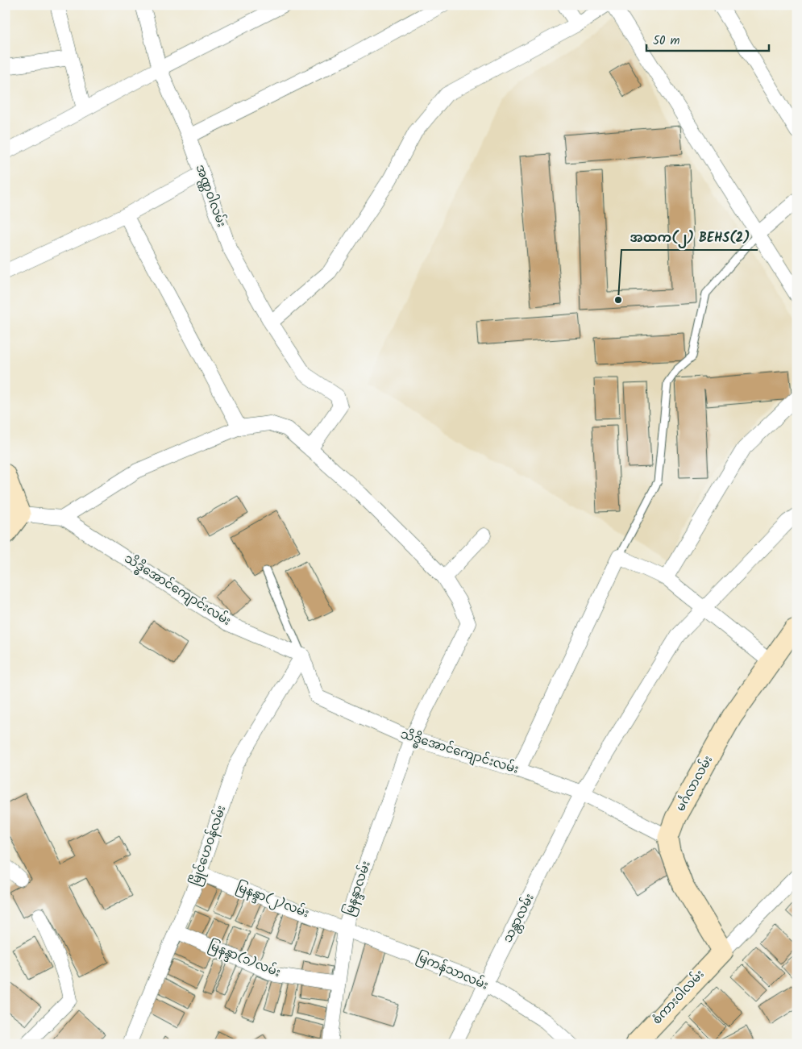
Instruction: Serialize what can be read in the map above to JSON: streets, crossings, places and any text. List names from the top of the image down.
{
  "streets": {
    "main road": ["မင်္ဂလာလမ်း", "စံကားဝါလမ်း"],
    "street": [
      "အဏ္ဏဝါလမ်း",
      "သိဒ္ဓိအောင်ကျောင်းလမ်း",
      "မြိုင်ဟေဝန်လမ်း",
      "မြနန္ဒာလမ်း",
      "မြနန္ဒာ(၂)လမ်း",
      "သန္တာလမ်း",
      "မြနန္ဒာ(၁)လမ်း",
      "မြကန်သာလမ်း"
    ]
  },
  "crossings": [
    ["သိဒ္ဓိအောင်ကျောင်းလမ်း", "မင်္ဂလာလမ်း"],
    ["သိဒ္ဓိအောင်ကျောင်းလမ်း", "မြိုင်ဟေဝန်လမ်း"],
    ["သိဒ္ဓိအောင်ကျောင်းလမ်း", "မြနန္ဒာလမ်း"],
    ["သိဒ္ဓိအောင်ကျောင်းလမ်း", "သန္တာလမ်း"],
    ["မြိုင်ဟေဝန်လမ်း", "မြနန္ဒာ(၂)လမ်း"],
    ["မြိုင်ဟေဝန်လမ်း", "မြနန္ဒာ(၁)လမ်း"],
    ["မြနန္ဒာလမ်း", "မြနန္ဒာ(၂)လမ်း"],
    ["မြနန္ဒာလမ်း", "မြနန္ဒာ(၁)လမ်း"],
    ["မြနန္ဒာလမ်း", "မြကန်သာလမ်း"],
    ["မြနန္ဒာ(၂)လမ်း", "မြကန်သာလမ်း"],
    ["သန္တာလမ်း", "မြကန်သာလမ်း"]
  ],
  "places": ["အထက(၂) BEHS(2)"],
  "scale_bar": "50 m"
}
